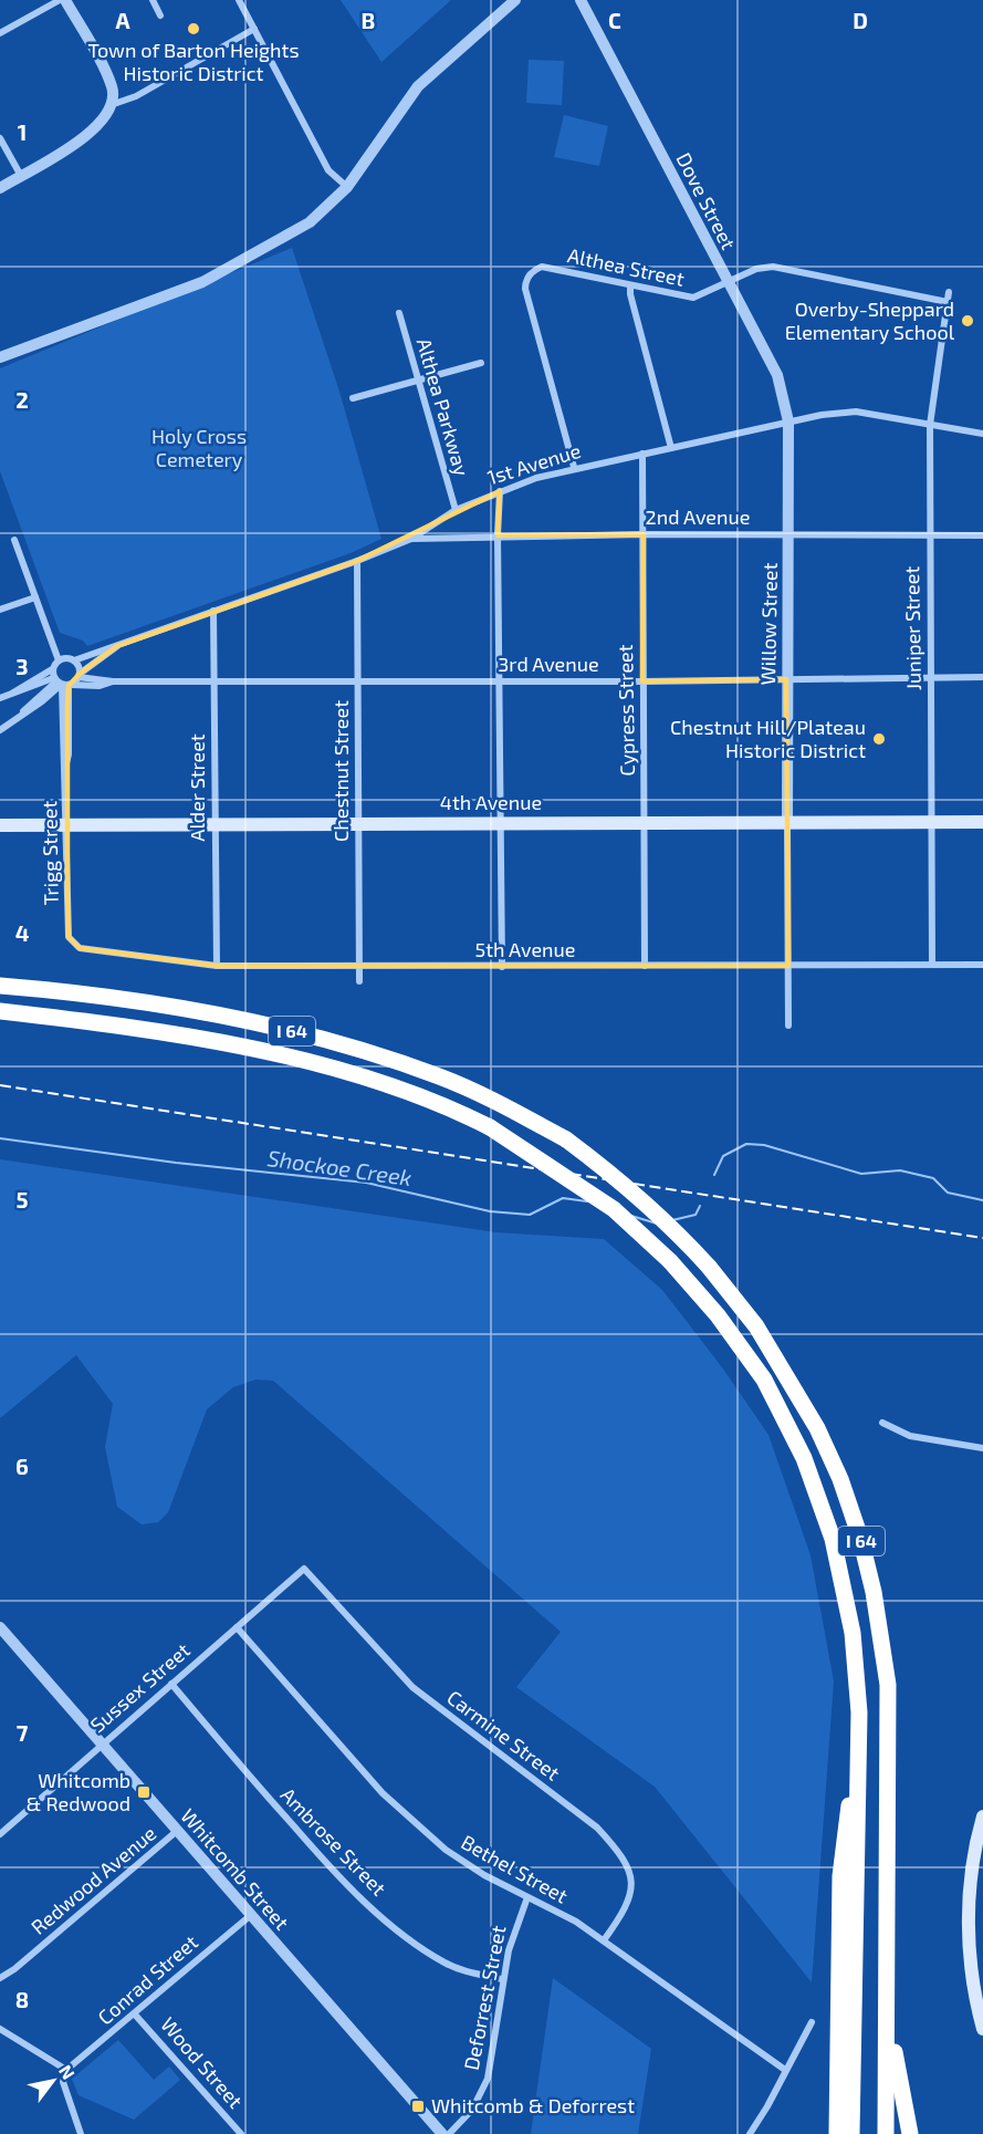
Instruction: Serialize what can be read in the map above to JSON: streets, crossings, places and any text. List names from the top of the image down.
{
  "streets": {
    "highway": ["I 64"],
    "main road": ["4th Avenue"],
    "street": [
      "Dove Street",
      "Althea Street",
      "Althea Parkway",
      "1st Avenue",
      "2nd Avenue",
      "Willow Street",
      "Juniper Street",
      "3rd Avenue",
      "Cypress Street",
      "Chestnut Street",
      "Alder Street",
      "Trigg Street",
      "5th Avenue",
      "Sussex Street",
      "Carmine Street",
      "Ambrose Street",
      "Whitcomb Street",
      "Bethel Street",
      "Redwood Avenue",
      "Conrad Street",
      "Deforrest Street",
      "Wood Street"
    ]
  },
  "crossings": [
    ["Dove Street", "Althea Street"],
    ["Dove Street", "1st Avenue"],
    ["Dove Street", "Willow Street"],
    ["Althea Street", "1st Avenue"],
    ["Althea Street", "Juniper Street"],
    ["Althea Parkway", "1st Avenue"],
    ["1st Avenue", "2nd Avenue"],
    ["1st Avenue", "Willow Street"],
    ["1st Avenue", "Juniper Street"],
    ["1st Avenue", "3rd Avenue"],
    ["1st Avenue", "Cypress Street"],
    ["1st Avenue", "Chestnut Street"],
    ["1st Avenue", "Alder Street"],
    ["1st Avenue", "Trigg Street"],
    ["2nd Avenue", "Willow Street"],
    ["2nd Avenue", "Juniper Street"],
    ["2nd Avenue", "Cypress Street"],
    ["Willow Street", "3rd Avenue"],
    ["Willow Street", "4th Avenue"],
    ["Willow Street", "5th Avenue"],
    ["Juniper Street", "3rd Avenue"],
    ["Juniper Street", "4th Avenue"],
    ["Juniper Street", "5th Avenue"],
    ["3rd Avenue", "Cypress Street"],
    ["3rd Avenue", "Chestnut Street"],
    ["3rd Avenue", "Alder Street"],
    ["3rd Avenue", "Trigg Street"],
    ["Cypress Street", "4th Avenue"],
    ["Cypress Street", "5th Avenue"],
    ["Chestnut Street", "4th Avenue"],
    ["Chestnut Street", "5th Avenue"],
    ["Alder Street", "4th Avenue"],
    ["Alder Street", "5th Avenue"],
    ["4th Avenue", "Trigg Street"],
    ["Trigg Street", "5th Avenue"],
    ["Sussex Street", "Carmine Street"],
    ["Sussex Street", "Ambrose Street"],
    ["Sussex Street", "Whitcomb Street"],
    ["Sussex Street", "Bethel Street"],
    ["Carmine Street", "Bethel Street"],
    ["Ambrose Street", "Deforrest Street"],
    ["Whitcomb Street", "Redwood Avenue"],
    ["Whitcomb Street", "Conrad Street"],
    ["Bethel Street", "Deforrest Street"],
    ["Conrad Street", "Wood Street"]
  ],
  "water": ["Shockoe Creek"],
  "parks": ["Holy Cross Cemetery"],
  "places": {
    "other": ["Town of Barton Heights Historic District", "Overby-Sheppard Elementary School", "Chestnut Hill/Plateau Historic District"],
    "transit": ["Whitcomb & Redwood", "Whitcomb & Deforrest"]
  },
  "north": "top right",
  "grid": {
    "columns": [
      "A",
      "B",
      "C",
      "D"
    ],
    "rows": [
      "1",
      "2",
      "3",
      "4",
      "5",
      "6",
      "7",
      "8"
    ]
  }
}
